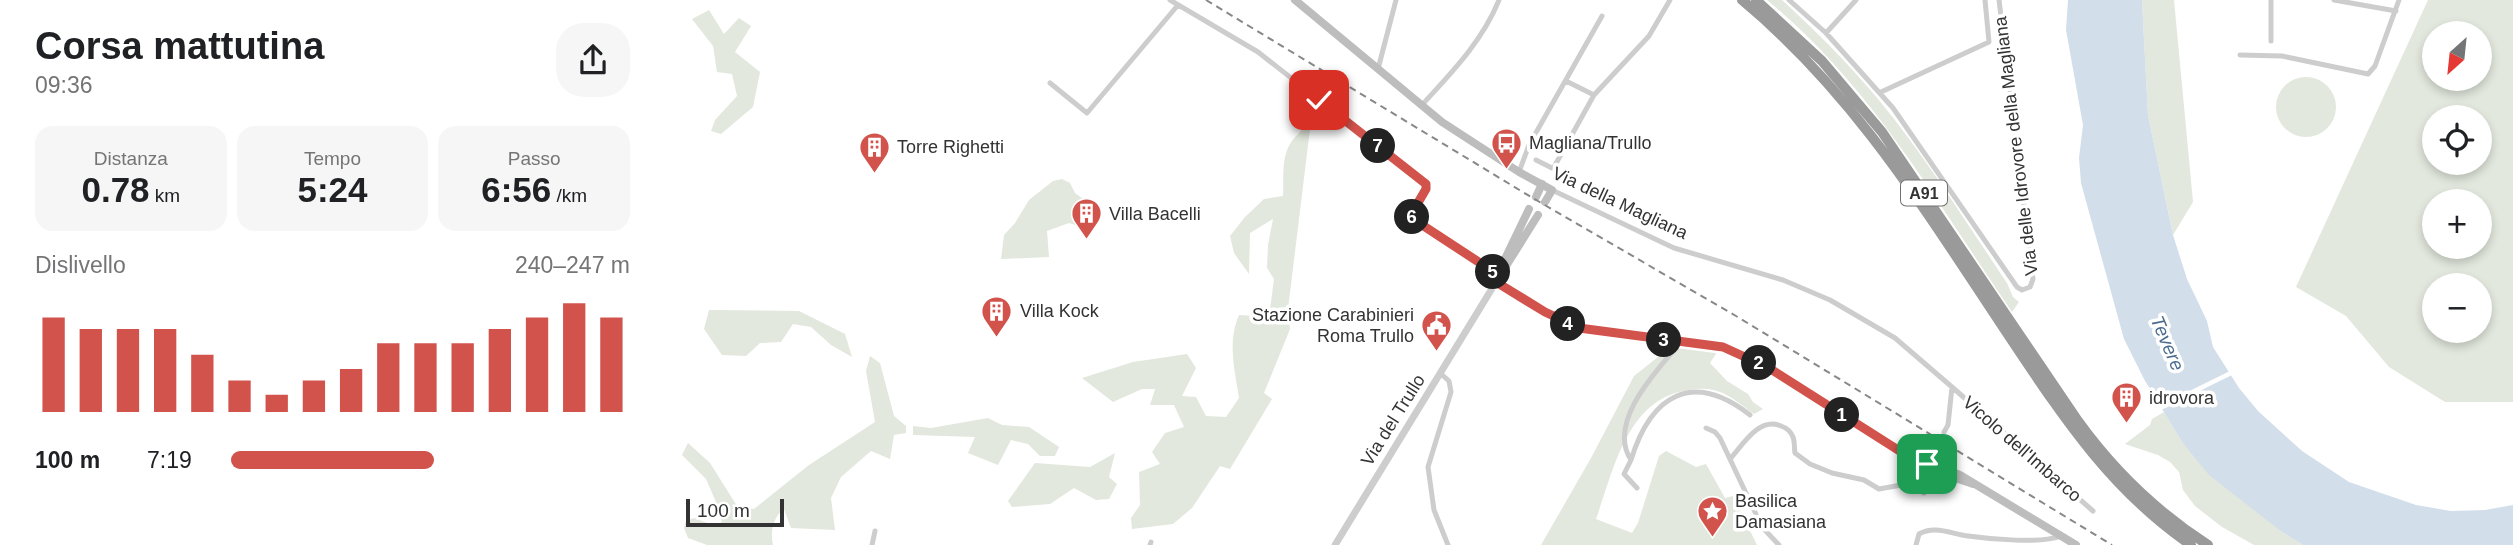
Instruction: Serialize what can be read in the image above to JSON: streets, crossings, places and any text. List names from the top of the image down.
{
  "streets": {
    "highway": ["A91"],
    "main road": ["Via della Magliana", "Via del Trullo"],
    "street": ["Via delle Idrovore della Magliana", "Vicolo dell'Imbarco"]
  },
  "crossings": [
    ["Via della Magliana", "Vicolo dell'Imbarco"]
  ],
  "water": ["Tevere"],
  "places": {
    "bus stop": ["Magliana/Trullo"],
    "building": [
      "Torre Righetti",
      "Villa Bacelli",
      "Villa Kock",
      "idrovora"
    ],
    "public building": ["Stazione Carabinieri Roma Trullo"],
    "place": ["Basilica Damasiana"]
  },
  "scale_bar": "100 m",
  "north": "bottom left",
  "page": {
    "heading": ["Corsa mattutina", "09:36"],
    "map_buttons": ["+", "−"],
    "stats": [
      ["Distanza", "0.78 km"],
      ["Tempo", "5:24"],
      ["Passo", "6:56 /km"]
    ],
    "pins": [
      "7",
      "6",
      "5",
      "4",
      "3",
      "2",
      "1"
    ],
    "chart": ["Dislivello", "240–247 m"],
    "list": [
      {
        "name": "100 m",
        "note": "7:19"
      }
    ],
    "scale": "100 m"
  }
}
